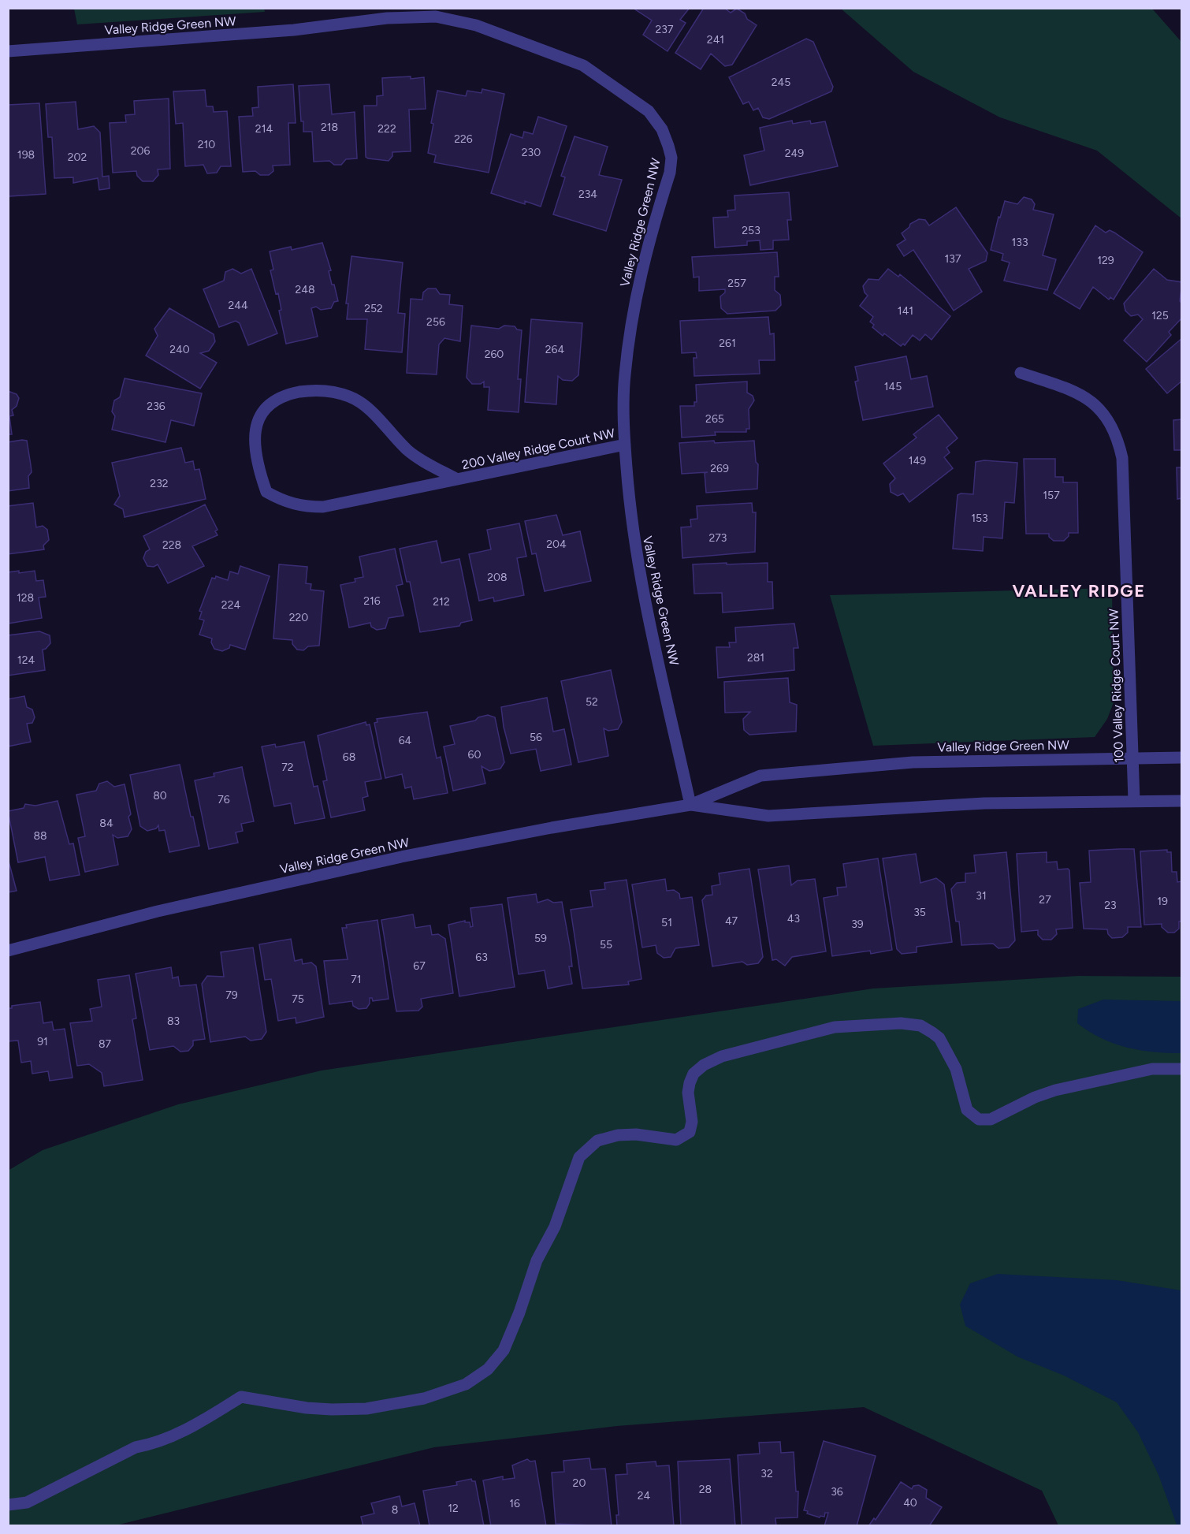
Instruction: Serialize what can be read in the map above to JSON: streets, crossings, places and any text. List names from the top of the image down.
{
  "streets": {
    "street": ["Valley Ridge Green NW", "200 Valley Ridge Court NW", "100 Valley Ridge Court NW"]
  },
  "crossings": [
    ["Valley Ridge Green NW", "200 Valley Ridge Court NW"],
    ["Valley Ridge Green NW", "100 Valley Ridge Court NW"]
  ],
  "districts": ["VALLEY RIDGE"],
  "house_numbers": [
    "237",
    "241",
    "245",
    "218",
    "214",
    "222",
    "226",
    "210",
    "206",
    "230",
    "249",
    "198",
    "202",
    "234",
    "253",
    "133",
    "137",
    "129",
    "257",
    "248",
    "244",
    "252",
    "141",
    "125",
    "256",
    "261",
    "240",
    "264",
    "260",
    "145",
    "236",
    "265",
    "149",
    "269",
    "232",
    "157",
    "153",
    "273",
    "204",
    "228",
    "208",
    "128",
    "216",
    "212",
    "224",
    "220",
    "281",
    "124",
    "52",
    "56",
    "64",
    "60",
    "68",
    "72",
    "80",
    "76",
    "84",
    "88",
    "31",
    "27",
    "19",
    "23",
    "35",
    "43",
    "47",
    "51",
    "39",
    "59",
    "55",
    "63",
    "67",
    "71",
    "79",
    "75",
    "83",
    "91",
    "87",
    "32",
    "20",
    "28",
    "36",
    "24",
    "40",
    "16",
    "12",
    "8"
  ]
}
